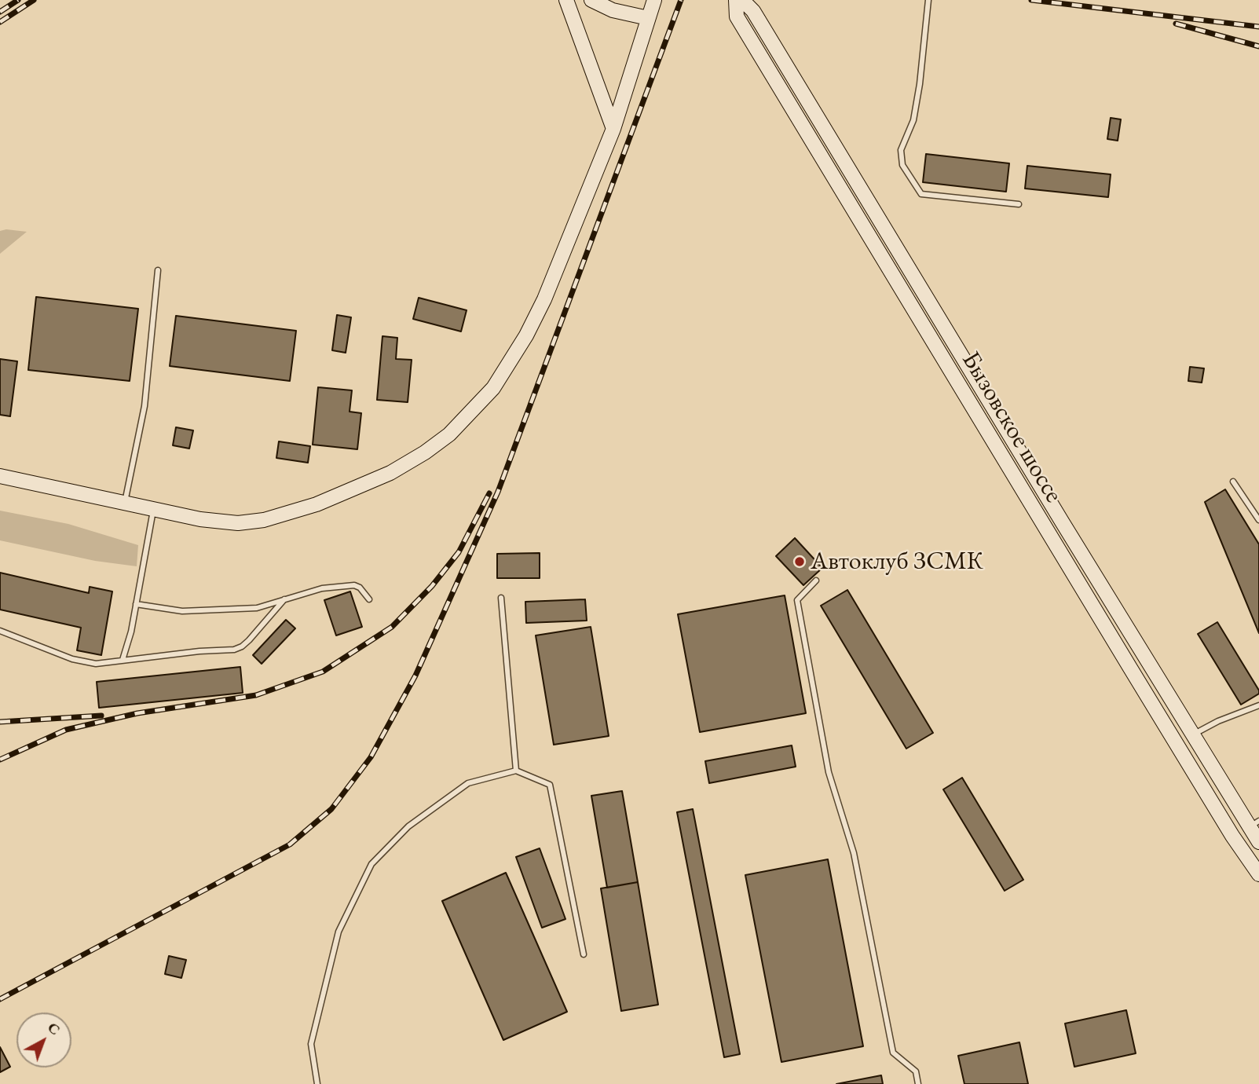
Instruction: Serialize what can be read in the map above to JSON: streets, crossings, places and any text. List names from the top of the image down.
{
  "streets": {
    "main road": ["Бызовское шоссе"]
  },
  "places": ["Автоклуб ЗСМК"],
  "north": "top right"
}
